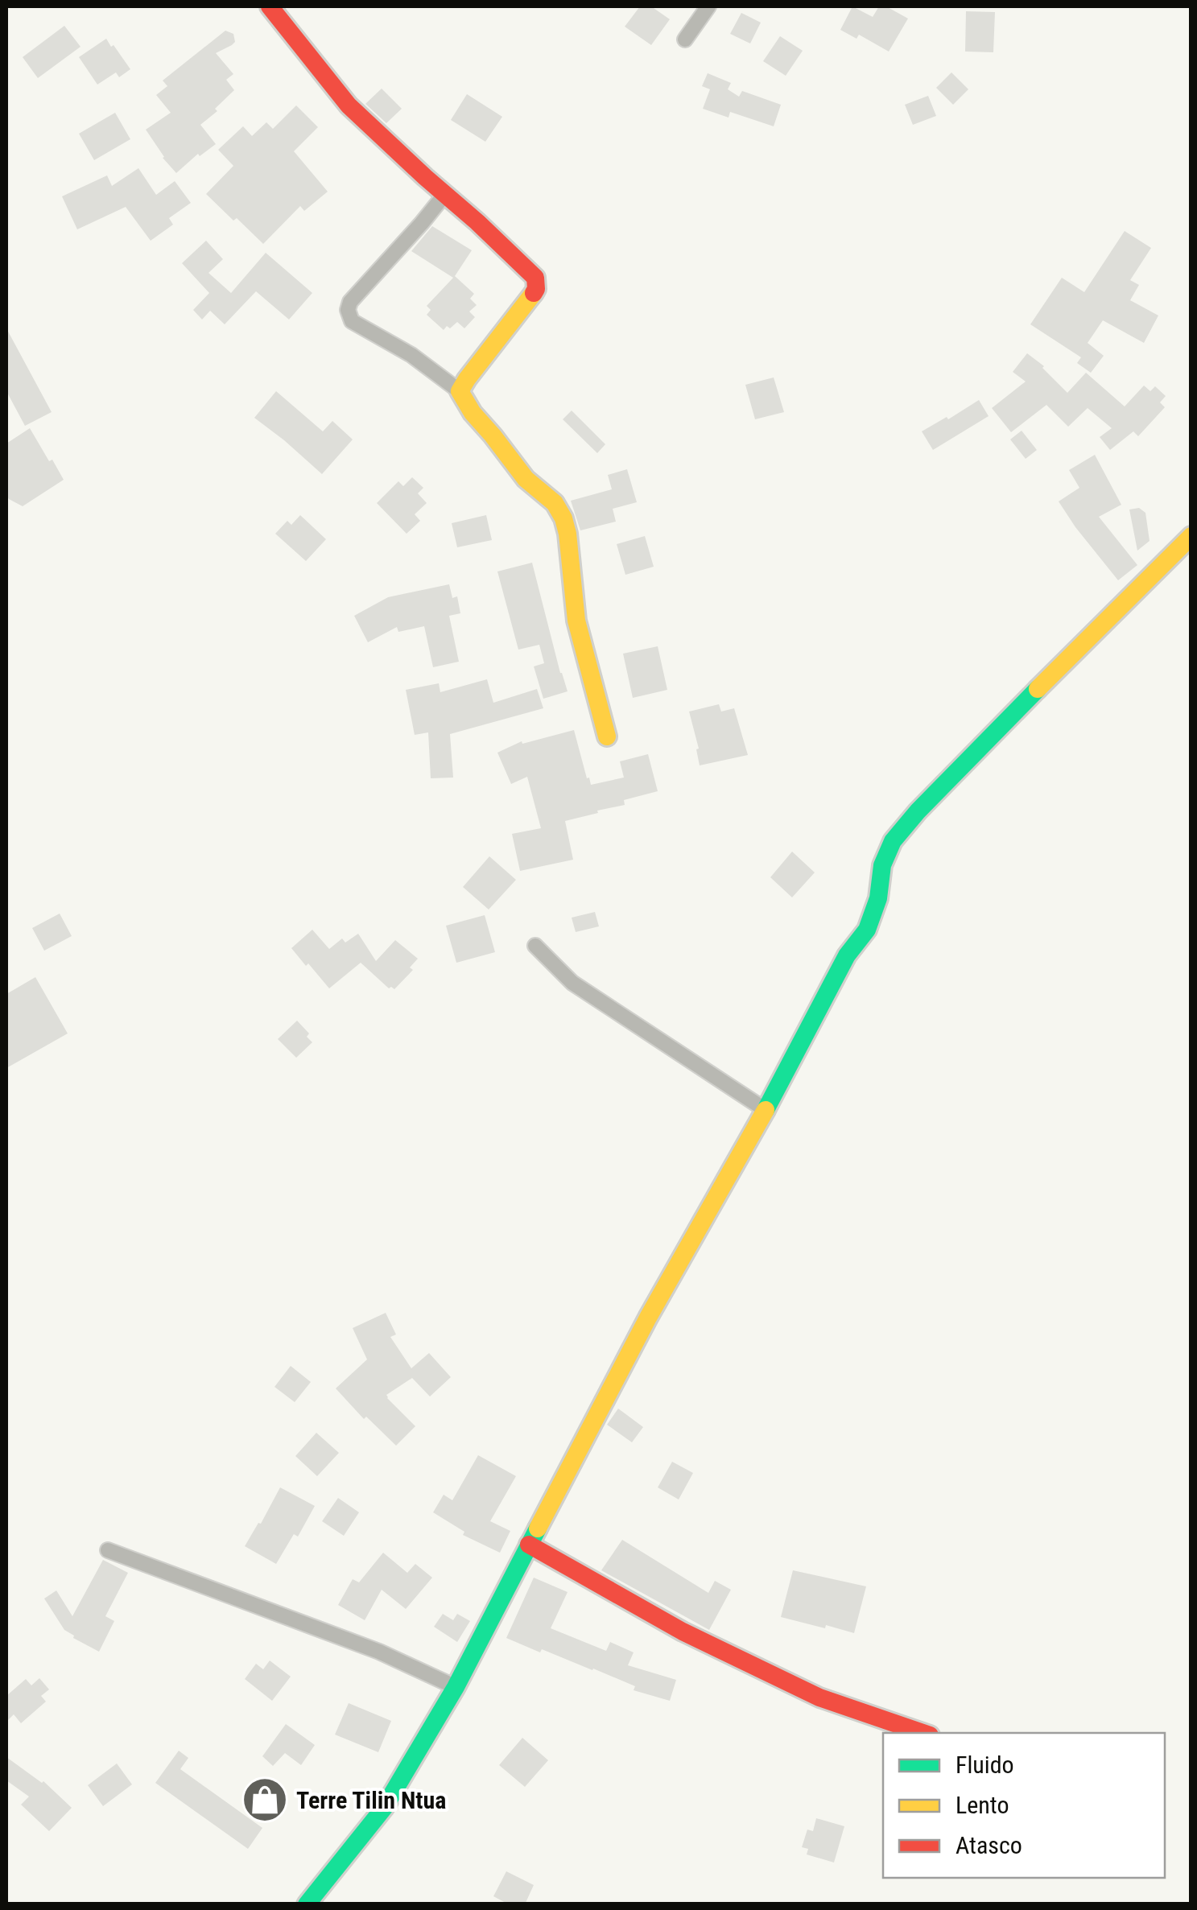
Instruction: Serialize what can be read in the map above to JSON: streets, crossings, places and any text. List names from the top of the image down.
{
  "places": {
    "shop": ["Terre Tilin Ntua"]
  },
  "legend": ["Fluido", "Lento", "Atasco"]
}
